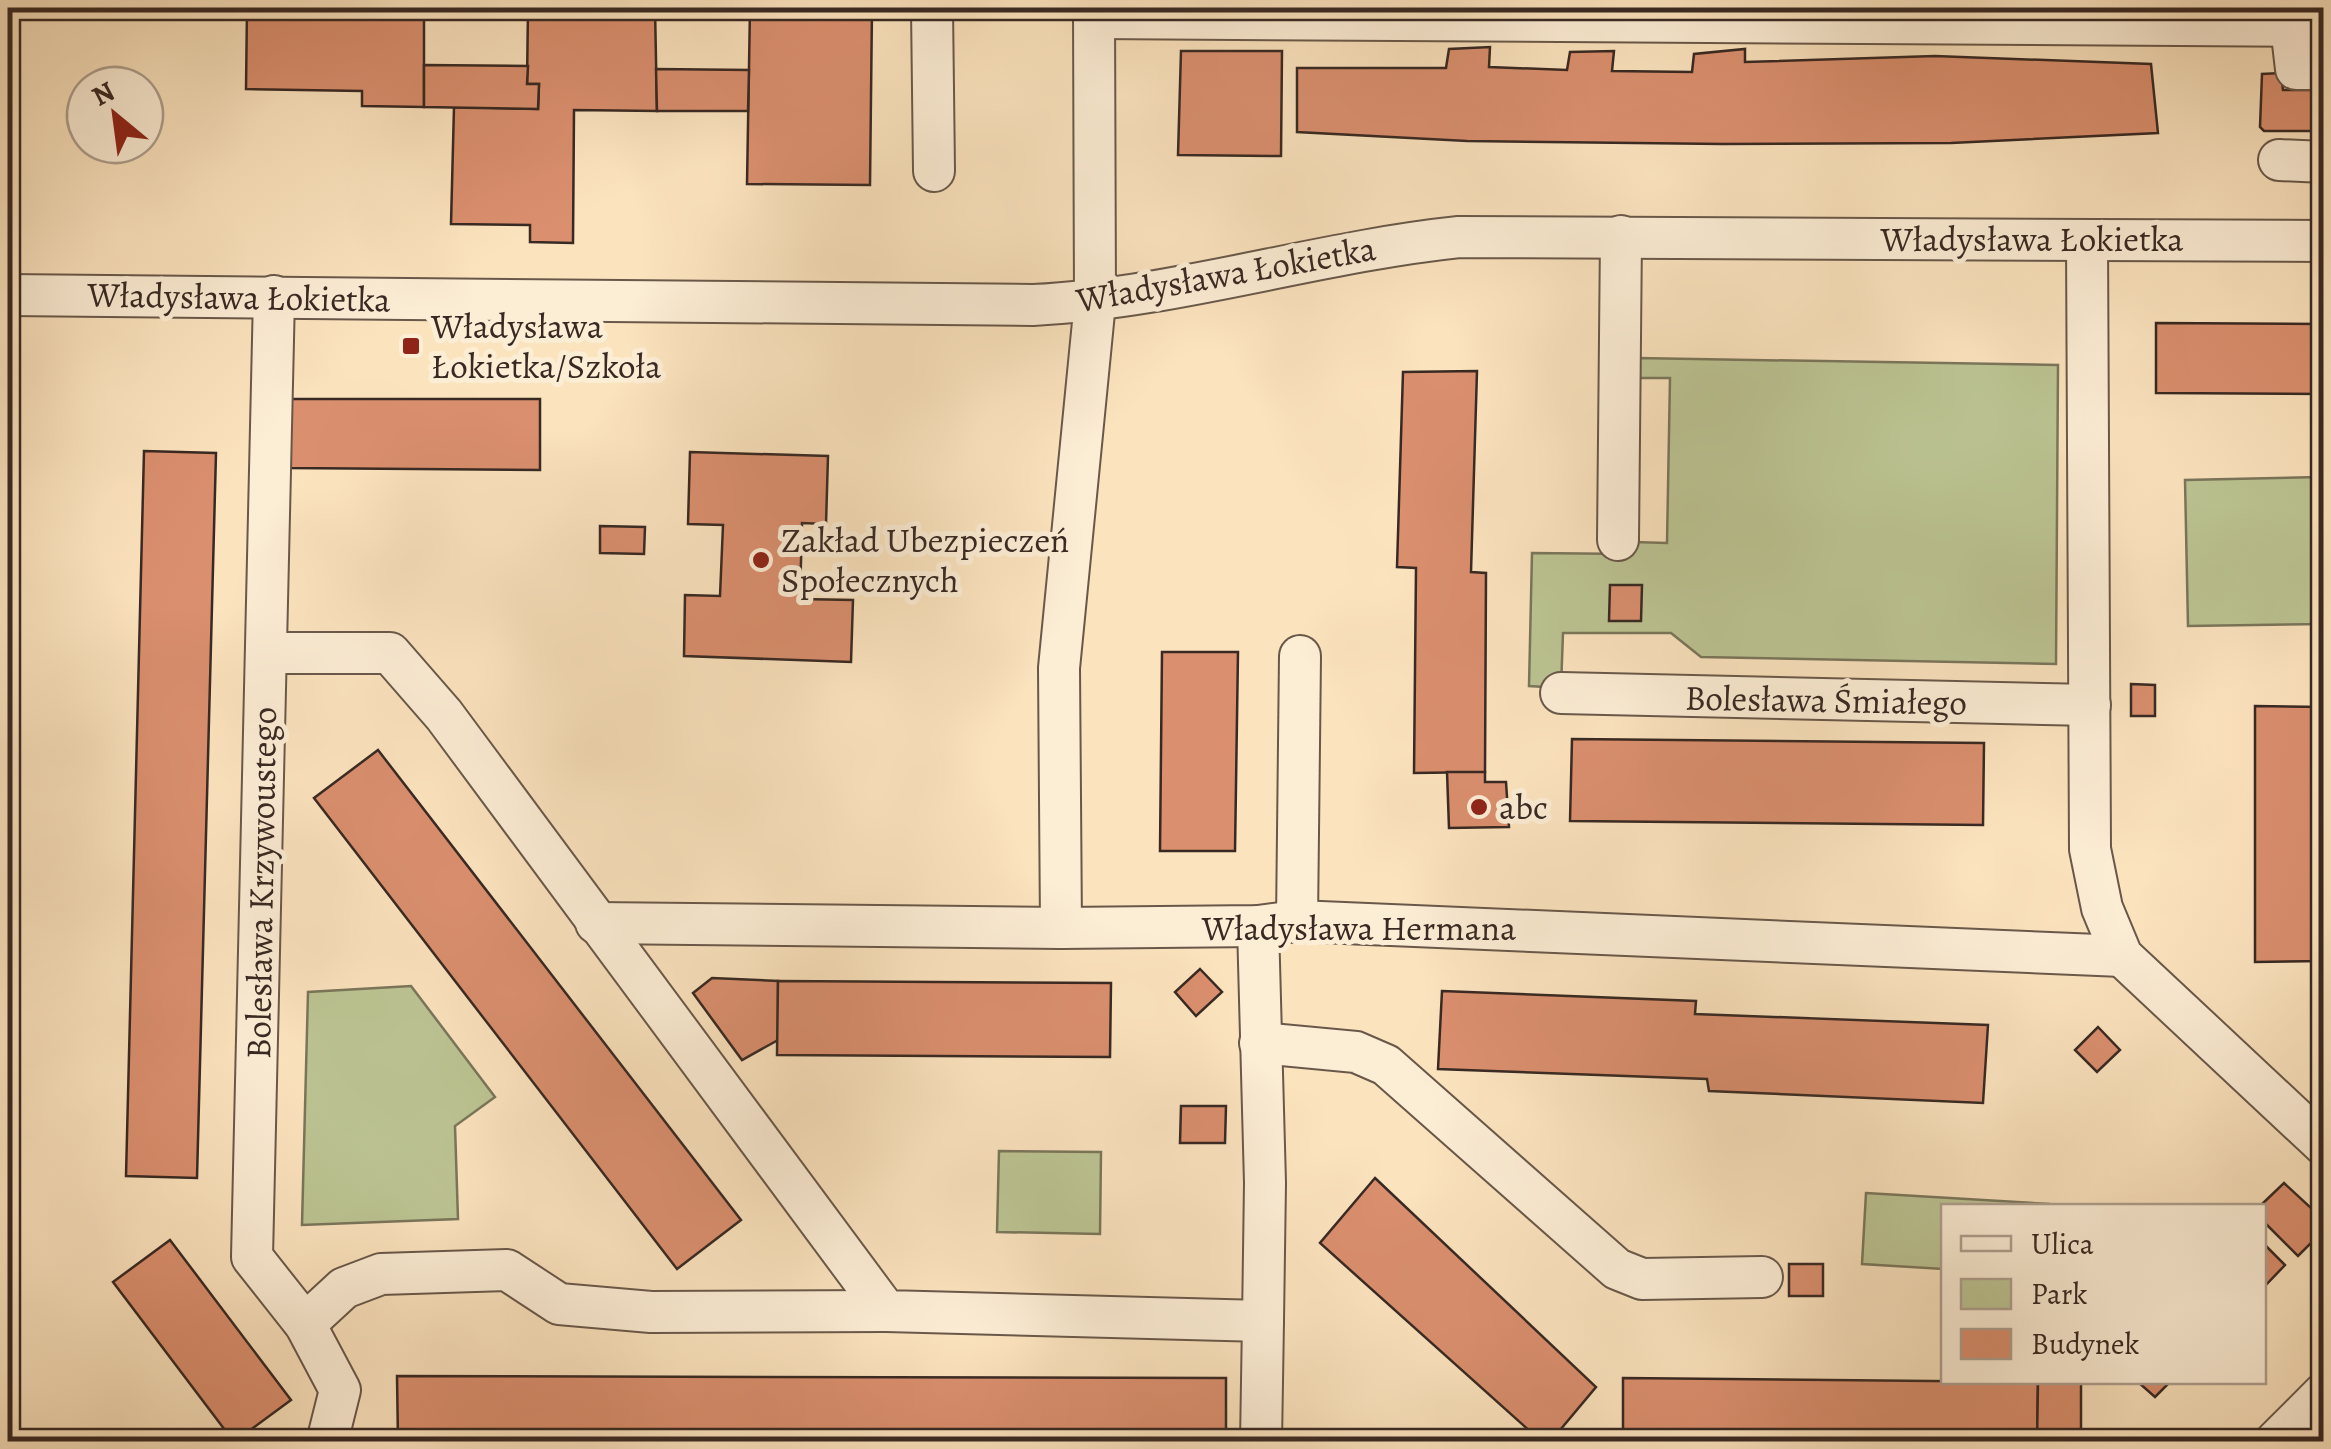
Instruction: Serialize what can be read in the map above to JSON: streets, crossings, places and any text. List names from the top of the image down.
{
  "streets": {
    "street": [
      "Władysława Łokietka",
      "Bolesława Śmiałego",
      "Bolesława Krzywoustego",
      "Władysława Hermana"
    ]
  },
  "crossings": [
    ["Władysława Łokietka", "Bolesława Krzywoustego"]
  ],
  "places": {
    "transit": ["Władysława Łokietka/Szkoła"],
    "other": ["Zakład Ubezpieczeń Społecznych", "abc"]
  },
  "legend": ["Ulica", "Park", "Budynek"],
  "north": "top left"
}
